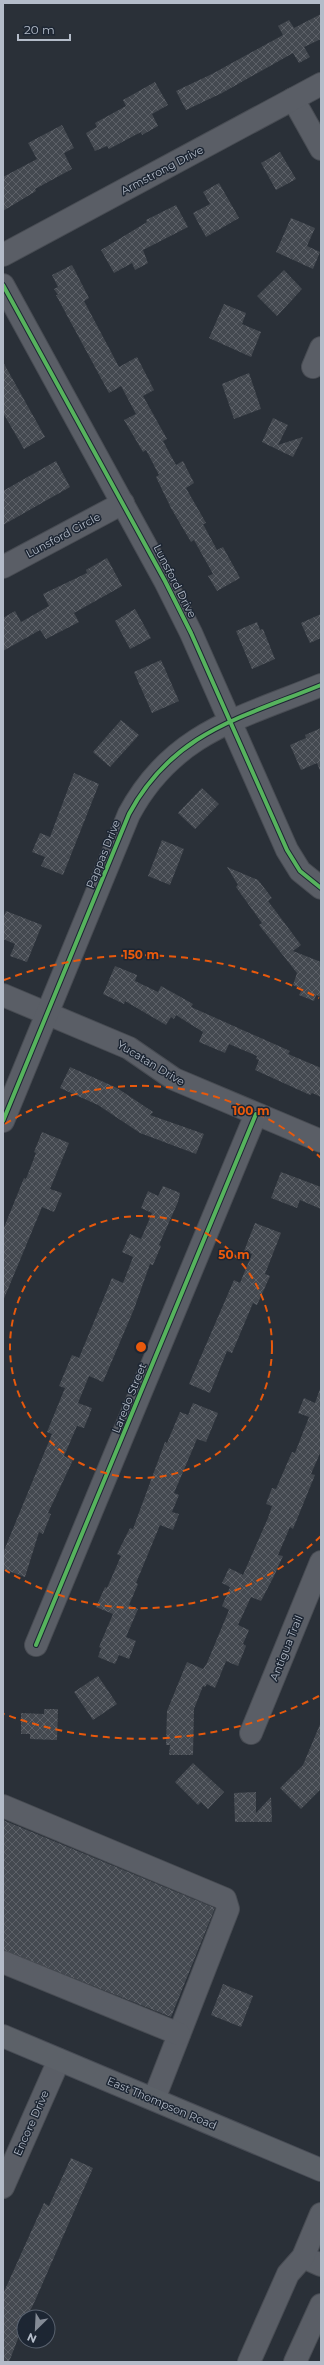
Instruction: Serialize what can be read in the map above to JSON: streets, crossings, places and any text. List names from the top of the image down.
{
  "streets": {
    "main road": ["East Thompson Road"],
    "street": [
      "Armstrong Drive",
      "Lunsford Circle",
      "Lunsford Drive",
      "Pappas Drive",
      "Yucatan Drive",
      "Laredo Street",
      "Antigua Trail",
      "Encore Drive"
    ]
  },
  "crossings": [
    ["Lunsford Circle", "Lunsford Drive"],
    ["Lunsford Drive", "Pappas Drive"],
    ["Pappas Drive", "Yucatan Drive"],
    ["Yucatan Drive", "Laredo Street"],
    ["East Thompson Road", "Encore Drive"]
  ],
  "scale_bar": "20 m",
  "north": "bottom left",
  "rings": ["150 m", "100 m", "50 m"]
}
